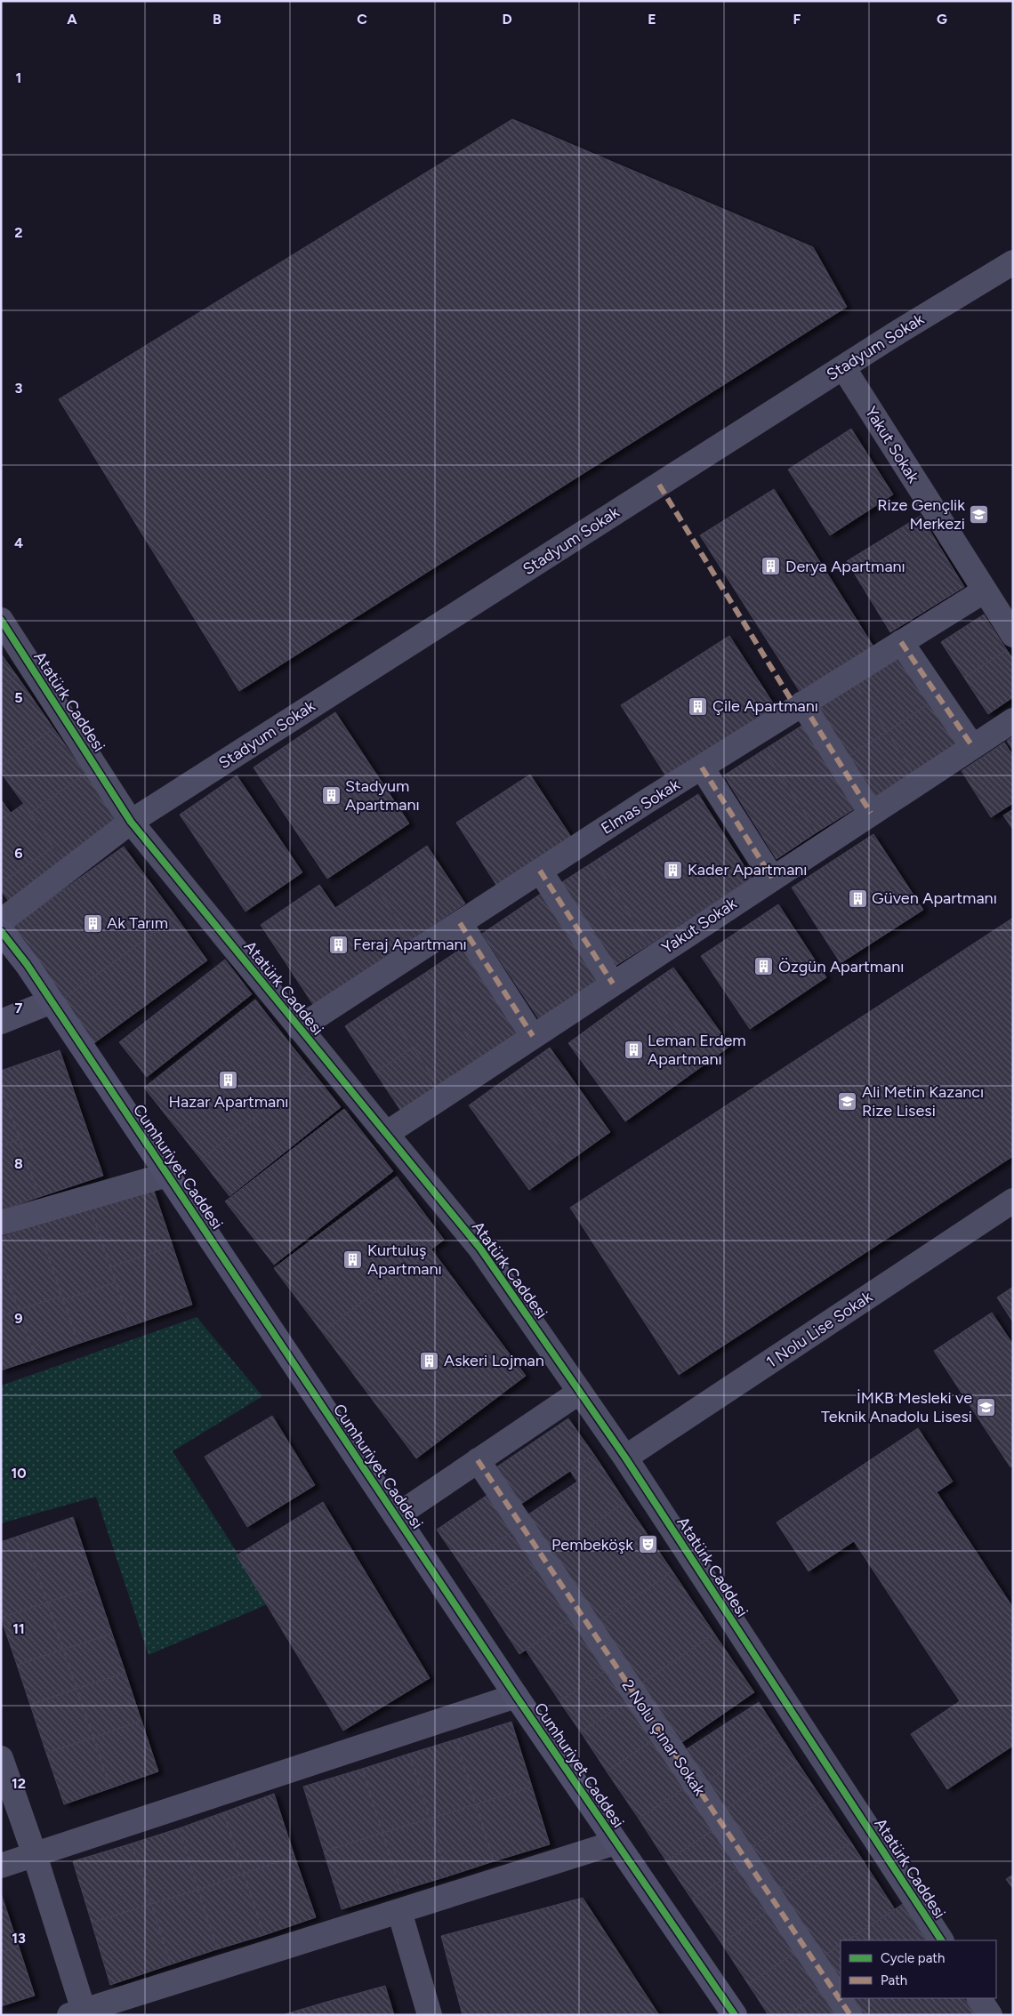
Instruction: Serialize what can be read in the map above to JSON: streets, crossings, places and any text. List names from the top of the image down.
{
  "streets": {
    "street": [
      "Stadyum Sokak",
      "Yakut Sokak",
      "Atatürk Caddesi",
      "Elmas Sokak",
      "Cumhuriyet Caddesi",
      "1 Nolu Lise Sokak",
      "2 Nolu Çınar Sokak"
    ]
  },
  "crossings": [
    ["Stadyum Sokak", "Yakut Sokak"],
    ["Stadyum Sokak", "Atatürk Caddesi"],
    ["Yakut Sokak", "Atatürk Caddesi"],
    ["Yakut Sokak", "Elmas Sokak"],
    ["Atatürk Caddesi", "Elmas Sokak"],
    ["Atatürk Caddesi", "1 Nolu Lise Sokak"]
  ],
  "places": {
    "school or university": ["Rize Gençlik Merkezi", "Ali Metin Kazancı Rize Lisesi", "İMKB Mesleki ve Teknik Anadolu Lisesi"],
    "building": [
      "Derya Apartmanı",
      "Çile Apartmanı",
      "Stadyum Apartmanı",
      "Kader Apartmanı",
      "Güven Apartmanı",
      "Ak Tarım",
      "Feraj Apartmanı",
      "Özgün Apartmanı",
      "Leman Erdem Apartmanı",
      "Hazar Apartmanı",
      "Kurtuluş Apartmanı",
      "Askeri Lojman"
    ],
    "theatre": ["Pembeköşk"]
  },
  "legend": ["Cycle path", "Path"],
  "grid": {
    "columns": [
      "A",
      "B",
      "C",
      "D",
      "E",
      "F",
      "G"
    ],
    "rows": [
      "1",
      "2",
      "3",
      "4",
      "5",
      "6",
      "7",
      "8",
      "9",
      "10",
      "11",
      "12",
      "13"
    ]
  }
}
